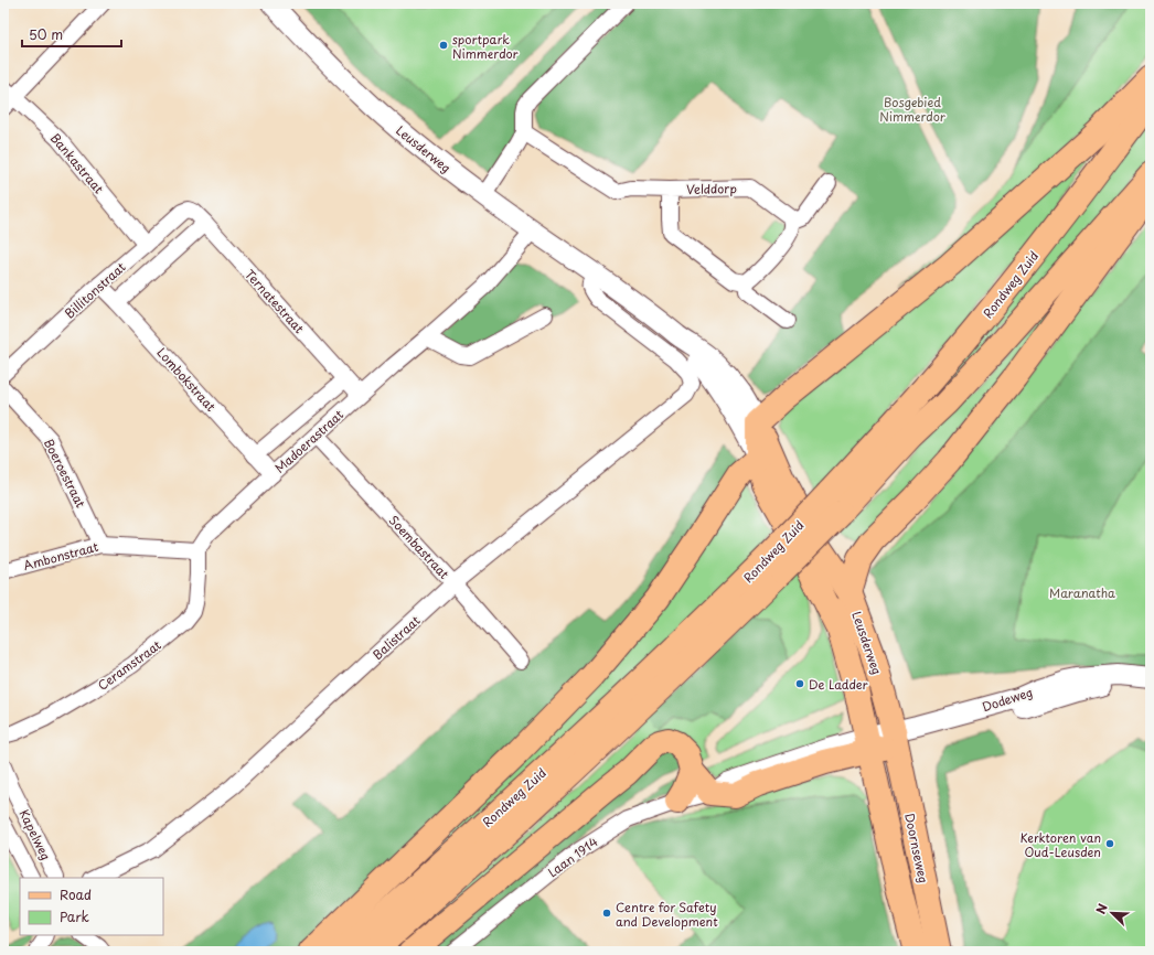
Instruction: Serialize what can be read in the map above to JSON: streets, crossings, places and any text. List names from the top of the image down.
{
  "streets": {
    "main road": [
      "Leusderweg",
      "Rondweg Zuid",
      "Dodeweg",
      "Doornseweg",
      "Laan 1914"
    ],
    "street": [
      "Bankastraat",
      "Velddorp",
      "Billitonstraat",
      "Ternatestraat",
      "Lombokstraat",
      "Madoerastraat",
      "Boeroestraat",
      "Soembastraat",
      "Ambonstraat",
      "Balistraat",
      "Ceramstraat",
      "Kapelweg"
    ]
  },
  "crossings": [
    ["Leusderweg", "Madoerastraat"],
    ["Leusderweg", "Balistraat"],
    ["Leusderweg", "Dodeweg"],
    ["Leusderweg", "Doornseweg"],
    ["Leusderweg", "Laan 1914"],
    ["Bankastraat", "Billitonstraat"],
    ["Billitonstraat", "Ternatestraat"],
    ["Billitonstraat", "Lombokstraat"],
    ["Ternatestraat", "Madoerastraat"],
    ["Lombokstraat", "Madoerastraat"],
    ["Madoerastraat", "Soembastraat"],
    ["Madoerastraat", "Ambonstraat"],
    ["Madoerastraat", "Ceramstraat"],
    ["Boeroestraat", "Ambonstraat"],
    ["Soembastraat", "Balistraat"],
    ["Ambonstraat", "Ceramstraat"],
    ["Dodeweg", "Doornseweg"],
    ["Dodeweg", "Laan 1914"]
  ],
  "parks": ["Bosgebied Nimmerdor", "Maranatha"],
  "places": [
    "sportpark Nimmerdor",
    "De Ladder",
    "Kerktoren van Oud-Leusden",
    "Centre for Safety and Development"
  ],
  "legend": ["Road", "Park"],
  "scale_bar": "50 m",
  "north": "top left"
}
